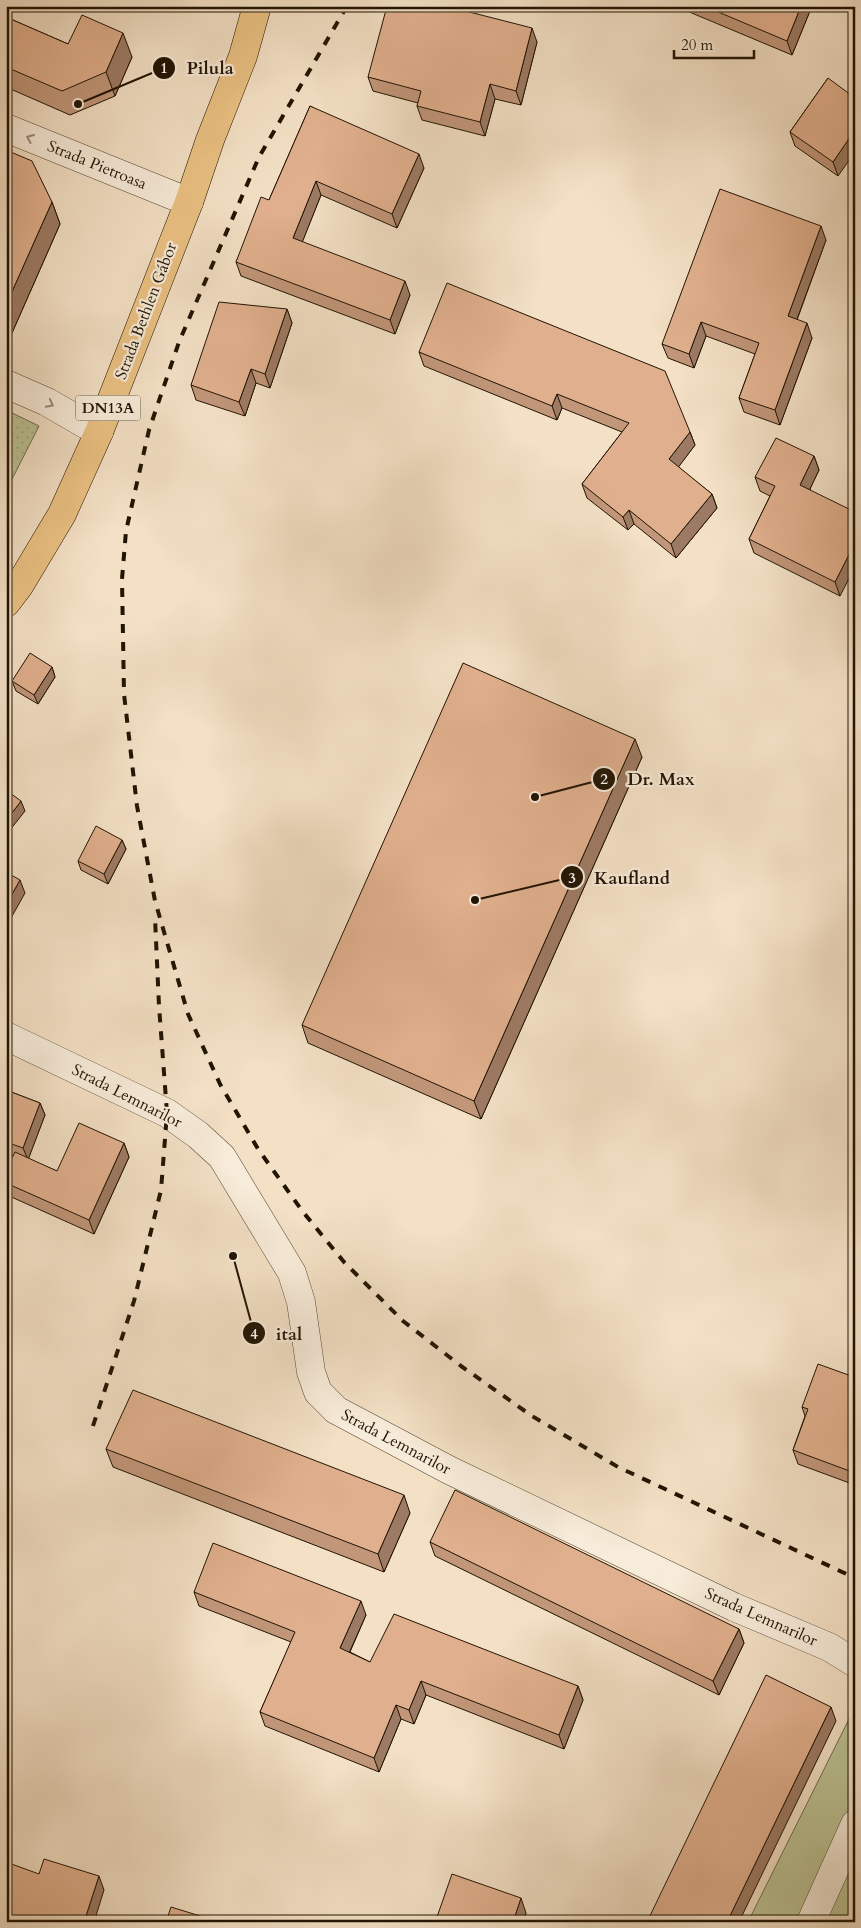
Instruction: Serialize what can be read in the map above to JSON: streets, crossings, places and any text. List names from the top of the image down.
{
  "streets": {
    "main road": ["Strada Bethlen Gábor", "DN13A"],
    "street": ["Strada Pietroasa", "Strada Lemnarilor"]
  },
  "crossings": [
    ["Strada Pietroasa", "Strada Bethlen Gábor"]
  ],
  "places": [
    "Pilula",
    "Dr. Max",
    "Kaufland",
    "ital"
  ],
  "scale_bar": "20 m"
}
